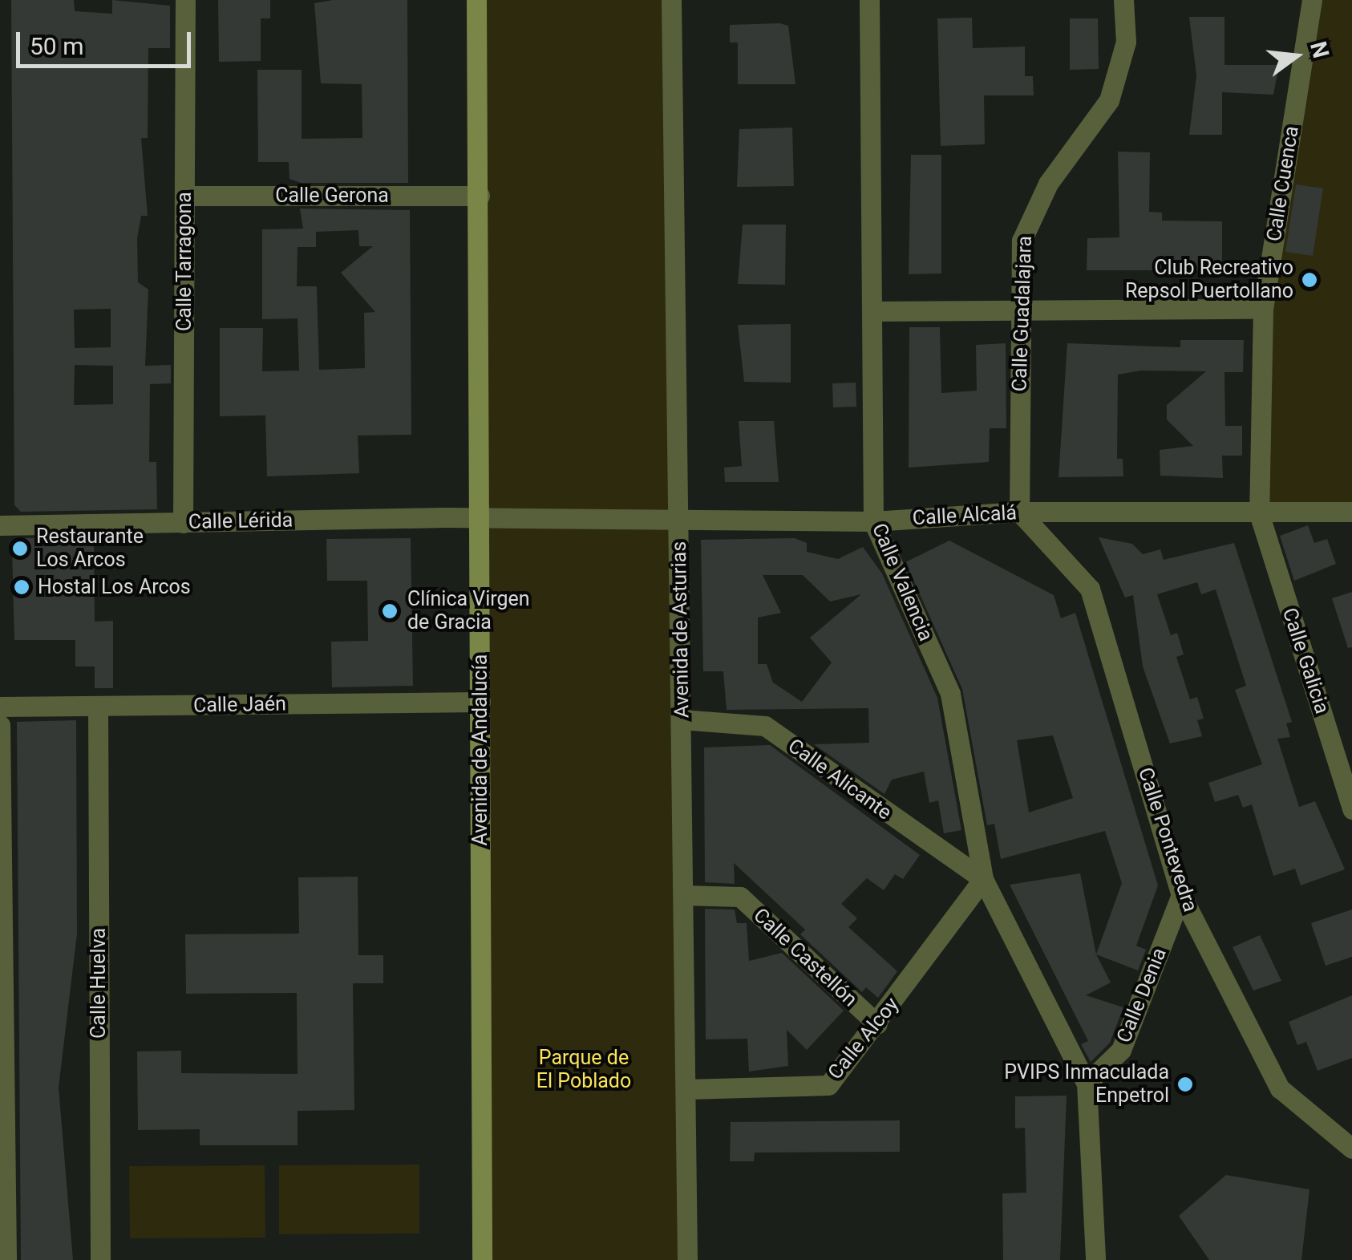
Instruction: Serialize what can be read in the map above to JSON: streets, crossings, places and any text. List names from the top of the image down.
{
  "streets": {
    "street": [
      "Calle Cuenca",
      "Calle Gerona",
      "Calle Tarragona",
      "Calle Guadalajara",
      "Calle Alcalá",
      "Calle Lérida",
      "Calle Valencia",
      "Avenida de Asturias",
      "Calle Galicia",
      "Calle Jaén",
      "Avenida de Andalucía",
      "Calle Alicante",
      "Calle Pontevedra",
      "Calle Castellón",
      "Calle Huelva",
      "Calle Denia",
      "Calle Alcoy"
    ]
  },
  "crossings": [
    ["Calle Cuenca", "Calle Alcalá"],
    ["Calle Cuenca", "Calle Galicia"],
    ["Calle Gerona", "Calle Tarragona"],
    ["Calle Gerona", "Avenida de Andalucía"],
    ["Calle Tarragona", "Calle Lérida"],
    ["Calle Guadalajara", "Calle Alcalá"],
    ["Calle Guadalajara", "Calle Pontevedra"],
    ["Calle Alcalá", "Calle Lérida"],
    ["Calle Alcalá", "Calle Valencia"],
    ["Calle Alcalá", "Avenida de Asturias"],
    ["Calle Alcalá", "Calle Galicia"],
    ["Calle Alcalá", "Avenida de Andalucía"],
    ["Calle Alcalá", "Calle Pontevedra"],
    ["Calle Lérida", "Avenida de Andalucía"],
    ["Calle Valencia", "Calle Alicante"],
    ["Calle Valencia", "Calle Denia"],
    ["Calle Valencia", "Calle Alcoy"],
    ["Avenida de Asturias", "Calle Alicante"],
    ["Avenida de Asturias", "Calle Castellón"],
    ["Avenida de Asturias", "Calle Alcoy"],
    ["Calle Jaén", "Avenida de Andalucía"],
    ["Calle Jaén", "Calle Huelva"],
    ["Calle Alicante", "Calle Alcoy"],
    ["Calle Pontevedra", "Calle Denia"],
    ["Calle Castellón", "Calle Alcoy"]
  ],
  "parks": ["Parque de El Poblado"],
  "places": [
    "Club Recreativo Repsol Puertollano",
    "Restaurante Los Arcos",
    "Hostal Los Arcos",
    "Clínica Virgen de Gracia",
    "PVIPS Inmaculada Enpetrol"
  ],
  "scale_bar": "50 m",
  "north": "right"
}
